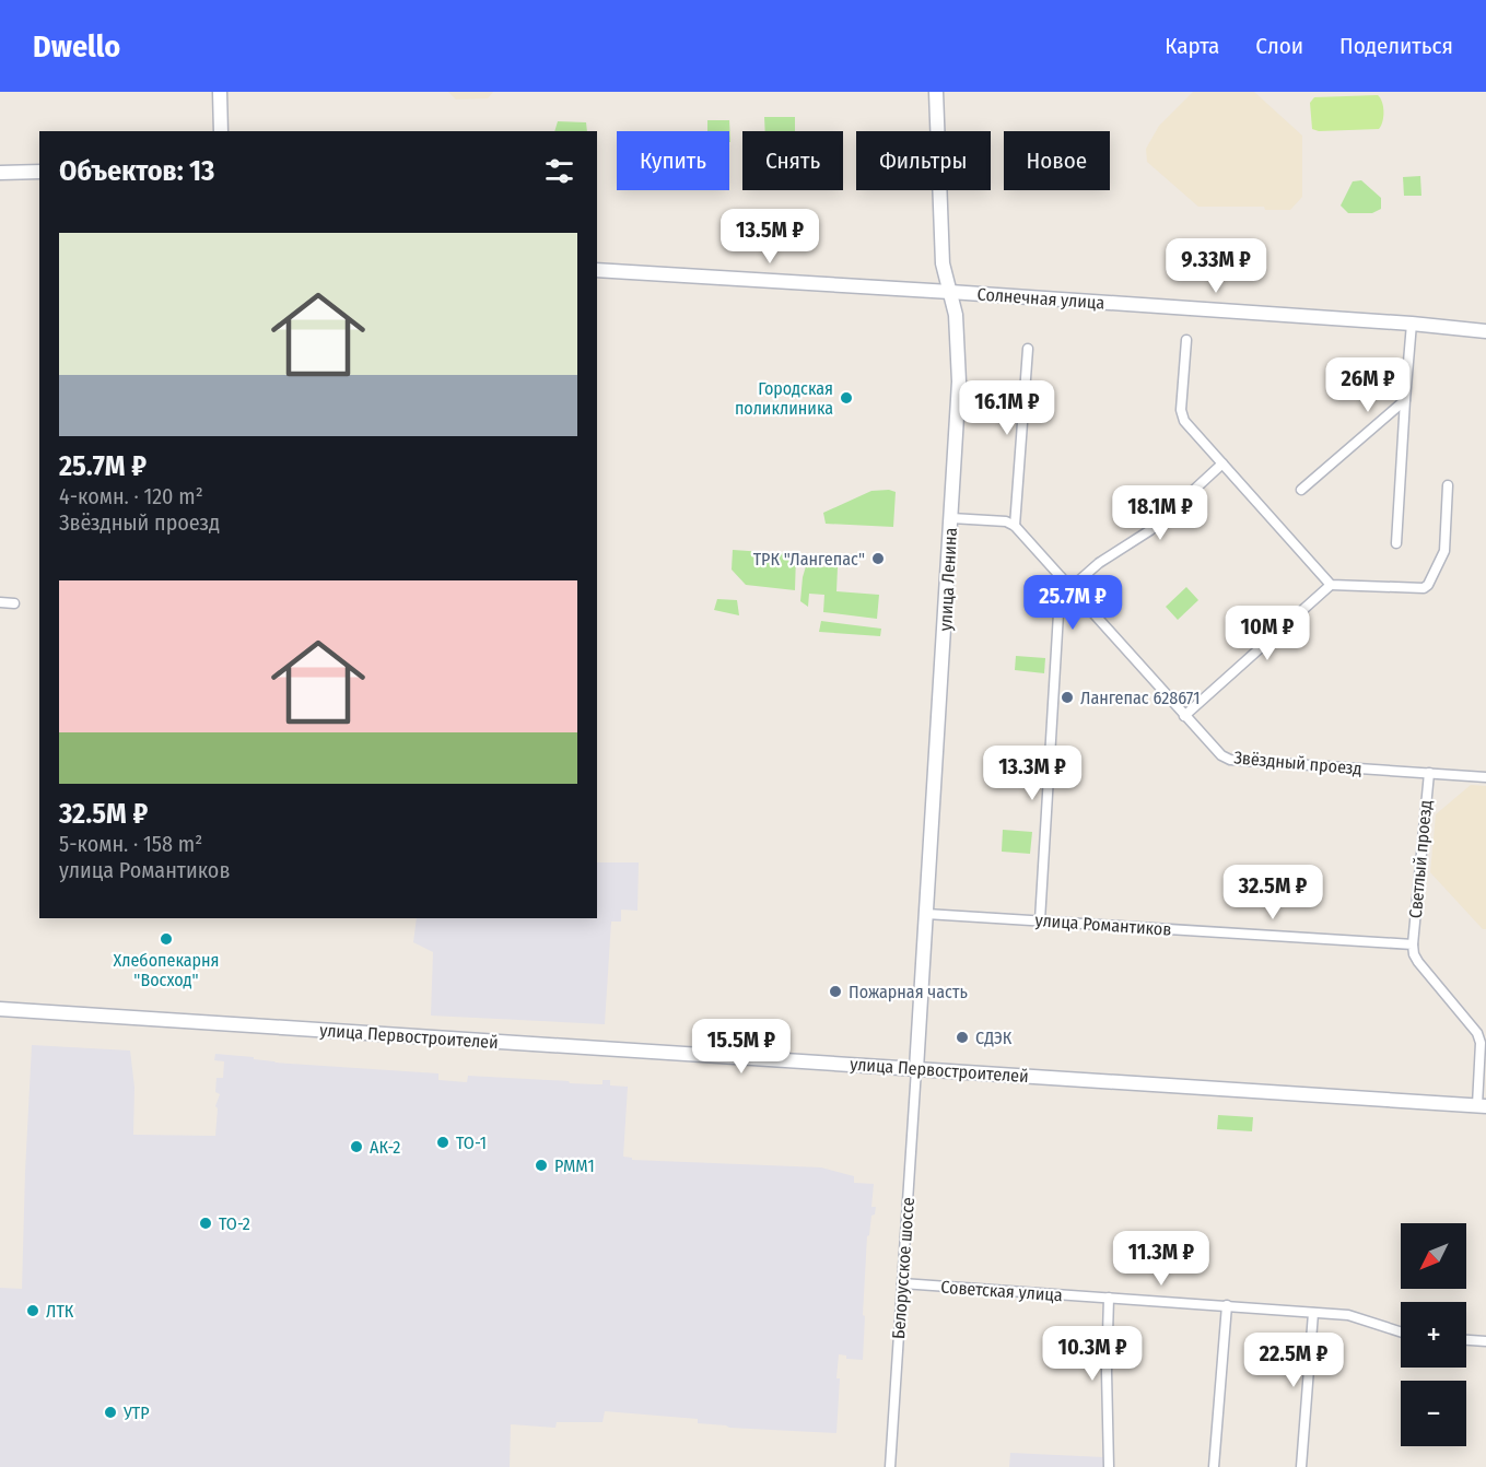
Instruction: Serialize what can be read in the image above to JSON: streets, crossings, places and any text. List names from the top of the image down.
{
  "streets": {
    "street": [
      "Солнечная улица",
      "улица Ленина",
      "Звёздный проезд",
      "Светлый проезд",
      "улица Романтиков",
      "улица Первостроителей",
      "Белорусское шоссе",
      "Советская улица"
    ]
  },
  "crossings": [
    ["Солнечная улица", "улица Ленина"],
    ["улица Ленина", "улица Романтиков"],
    ["улица Ленина", "улица Первостроителей"],
    ["улица Ленина", "Белорусское шоссе"],
    ["Звёздный проезд", "Светлый проезд"],
    ["Светлый проезд", "улица Романтиков"],
    ["улица Первостроителей", "Белорусское шоссе"],
    ["Белорусское шоссе", "Советская улица"]
  ],
  "places": [
    "Городская поликлиника",
    "ТРК \"Лангепас\"",
    "Лангепас 628671",
    "Хлебопекарня \"Восход\"",
    "Пожарная часть",
    "СДЭК",
    "ТО-1",
    "АК-2",
    "РММ1",
    "ТО-2",
    "ЛТК",
    "УТР"
  ],
  "north": "bottom left",
  "page": {
    "header": "Dwello",
    "nav": ["Карта", "Слои", "Поделиться"],
    "chip": [
      "Купить",
      "Снять",
      "Фильтры",
      "Новое"
    ],
    "heading": "Объектов: 13",
    "price": [
      "13.5M ₽",
      "9.33M ₽",
      "26M ₽",
      "16.1M ₽",
      "18.1M ₽",
      "25.7M ₽",
      "10M ₽",
      "13.3M ₽",
      "32.5M ₽",
      "15.5M ₽",
      "11.3M ₽",
      "10.3M ₽",
      "22.5M ₽"
    ],
    "list": [
      {
        "name": "25.7M ₽",
        "note": "4-комн. · 120 m² · Звёздный проезд"
      },
      {
        "name": "32.5M ₽",
        "note": "5-комн. · 158 m² · улица Романтиков"
      }
    ],
    "map_buttons": ["+", "−"]
  }
}
